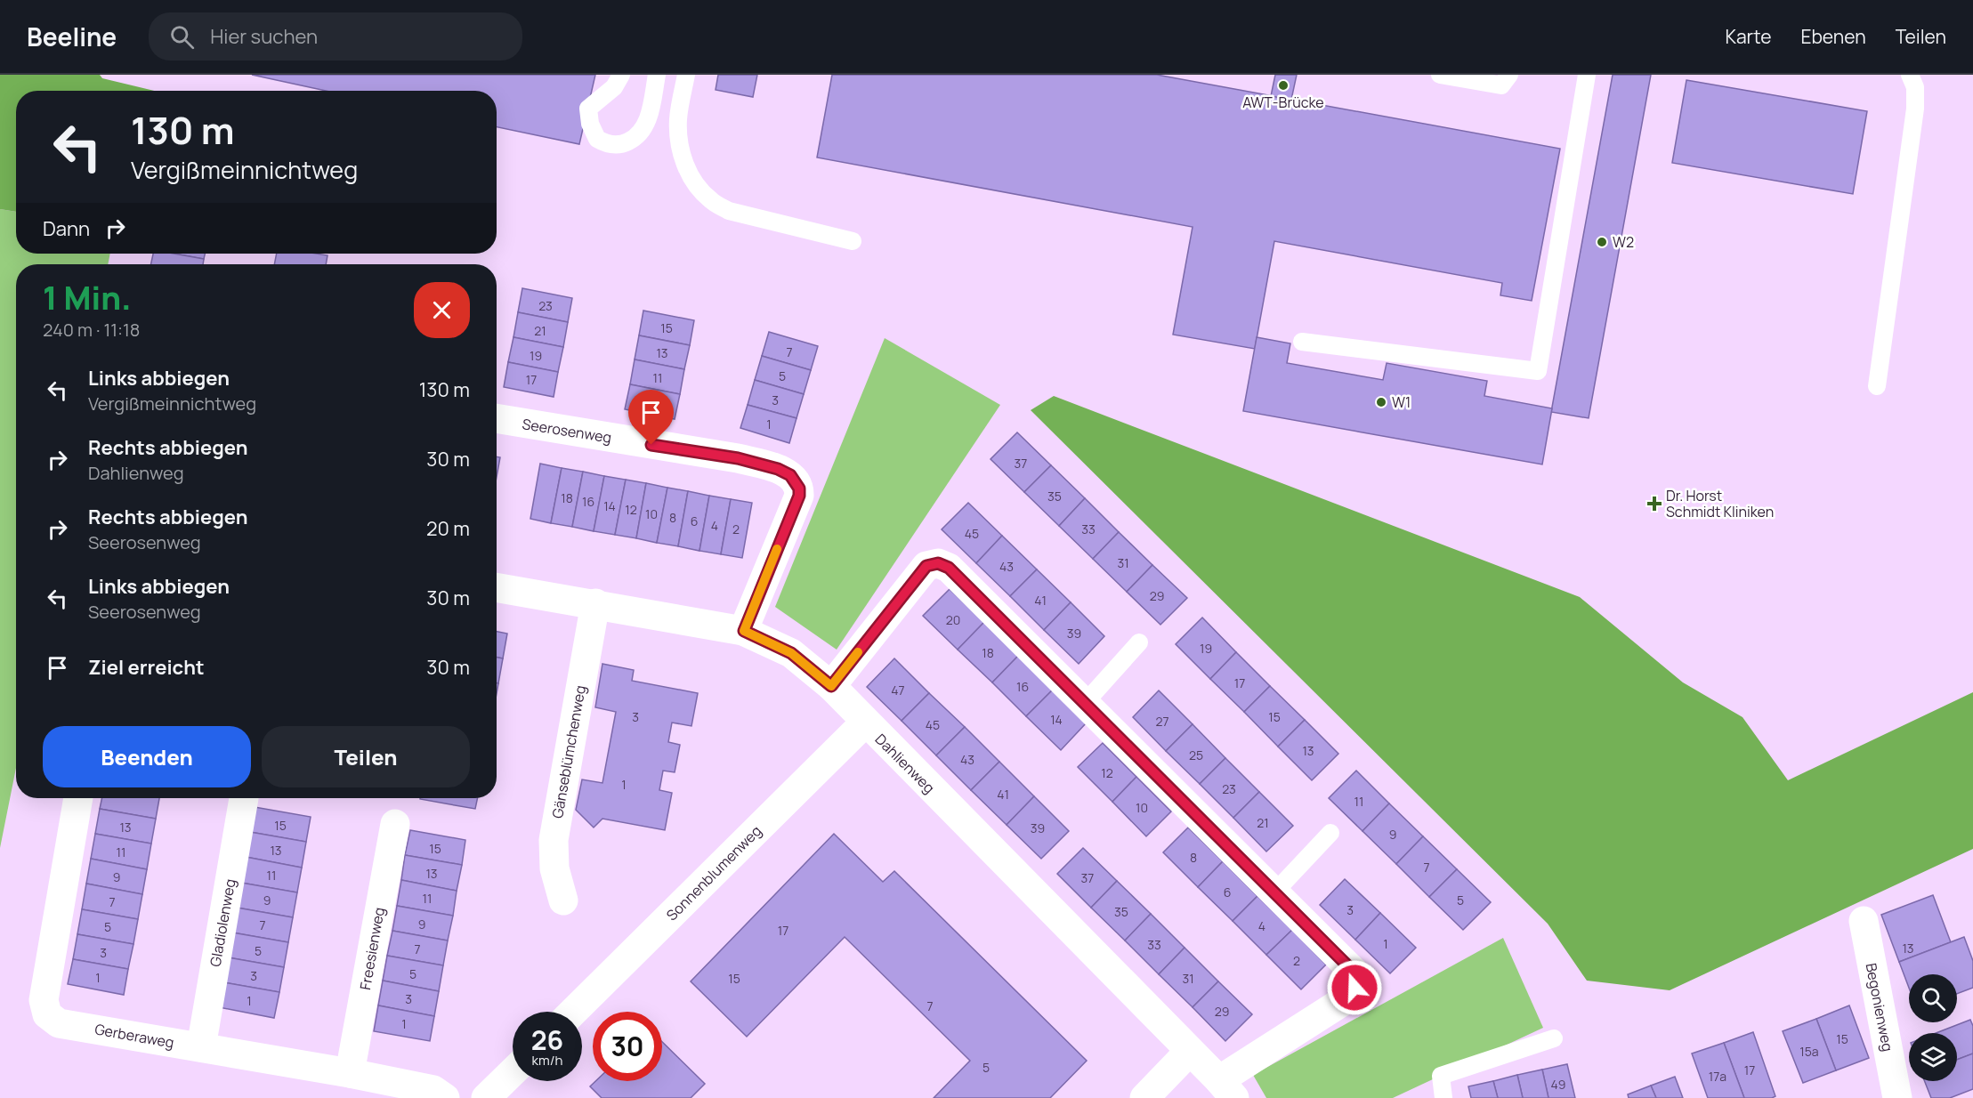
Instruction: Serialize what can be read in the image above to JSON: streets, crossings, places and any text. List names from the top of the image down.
{
  "streets": {
    "street": [
      "Seerosenweg",
      "Gänseblümchenweg",
      "Dahlienweg",
      "Sonnenblumenweg",
      "Gladiolenweg",
      "Freesienweg",
      "Begonienweg",
      "Gerberaweg"
    ]
  },
  "crossings": [
    ["Seerosenweg", "Dahlienweg"],
    ["Gänseblümchenweg", "Dahlienweg"],
    ["Dahlienweg", "Sonnenblumenweg"],
    ["Gladiolenweg", "Gerberaweg"],
    ["Freesienweg", "Gerberaweg"]
  ],
  "places": {
    "other": ["AWT-Brücke", "W2", "W1"],
    "health": ["Dr. Horst Schmidt Kliniken"]
  },
  "house_numbers": [
    "23",
    "15",
    "21",
    "7",
    "13",
    "19",
    "5",
    "11",
    "17",
    "3",
    "1",
    "37",
    "35",
    "18",
    "16",
    "14",
    "12",
    "10",
    "8",
    "6",
    "4",
    "2",
    "33",
    "45",
    "31",
    "43",
    "29",
    "41",
    "20",
    "39",
    "19",
    "18",
    "17",
    "16",
    "47",
    "3",
    "15",
    "14",
    "27",
    "45",
    "13",
    "25",
    "43",
    "12",
    "1",
    "23",
    "41",
    "11",
    "10",
    "21",
    "15",
    "13",
    "39",
    "9",
    "15",
    "13",
    "11",
    "8",
    "7",
    "13",
    "11",
    "9",
    "37",
    "6",
    "11",
    "9",
    "5",
    "7",
    "3",
    "35",
    "9",
    "7",
    "4",
    "5",
    "17",
    "1",
    "33",
    "13",
    "7",
    "5",
    "3",
    "2",
    "5",
    "3",
    "1",
    "15",
    "31",
    "3",
    "1",
    "7",
    "29",
    "1",
    "15",
    "15a",
    "5",
    "17",
    "17a",
    "49"
  ],
  "page": {
    "header": "Beeline",
    "search": "Hier suchen",
    "nav": ["Karte", "Ebenen", "Teilen"],
    "turn": ["130 m", "Vergißmeinnichtweg"],
    "then": "Dann",
    "heading": ["1 Min.", "240 m · 11:18"],
    "list": [
      {
        "name": "Links abbiegen",
        "note": "Vergißmeinnichtweg",
        "value": "130 m"
      },
      {
        "name": "Rechts abbiegen",
        "note": "Dahlienweg",
        "value": "30 m"
      },
      {
        "name": "Rechts abbiegen",
        "note": "Seerosenweg",
        "value": "20 m"
      },
      {
        "name": "Links abbiegen",
        "note": "Seerosenweg",
        "value": "30 m"
      },
      {
        "name": "Ziel erreicht",
        "value": "30 m"
      }
    ],
    "buttons": ["Beenden", "Teilen"],
    "speed": "26 km/h",
    "limit": "30"
  }
}
